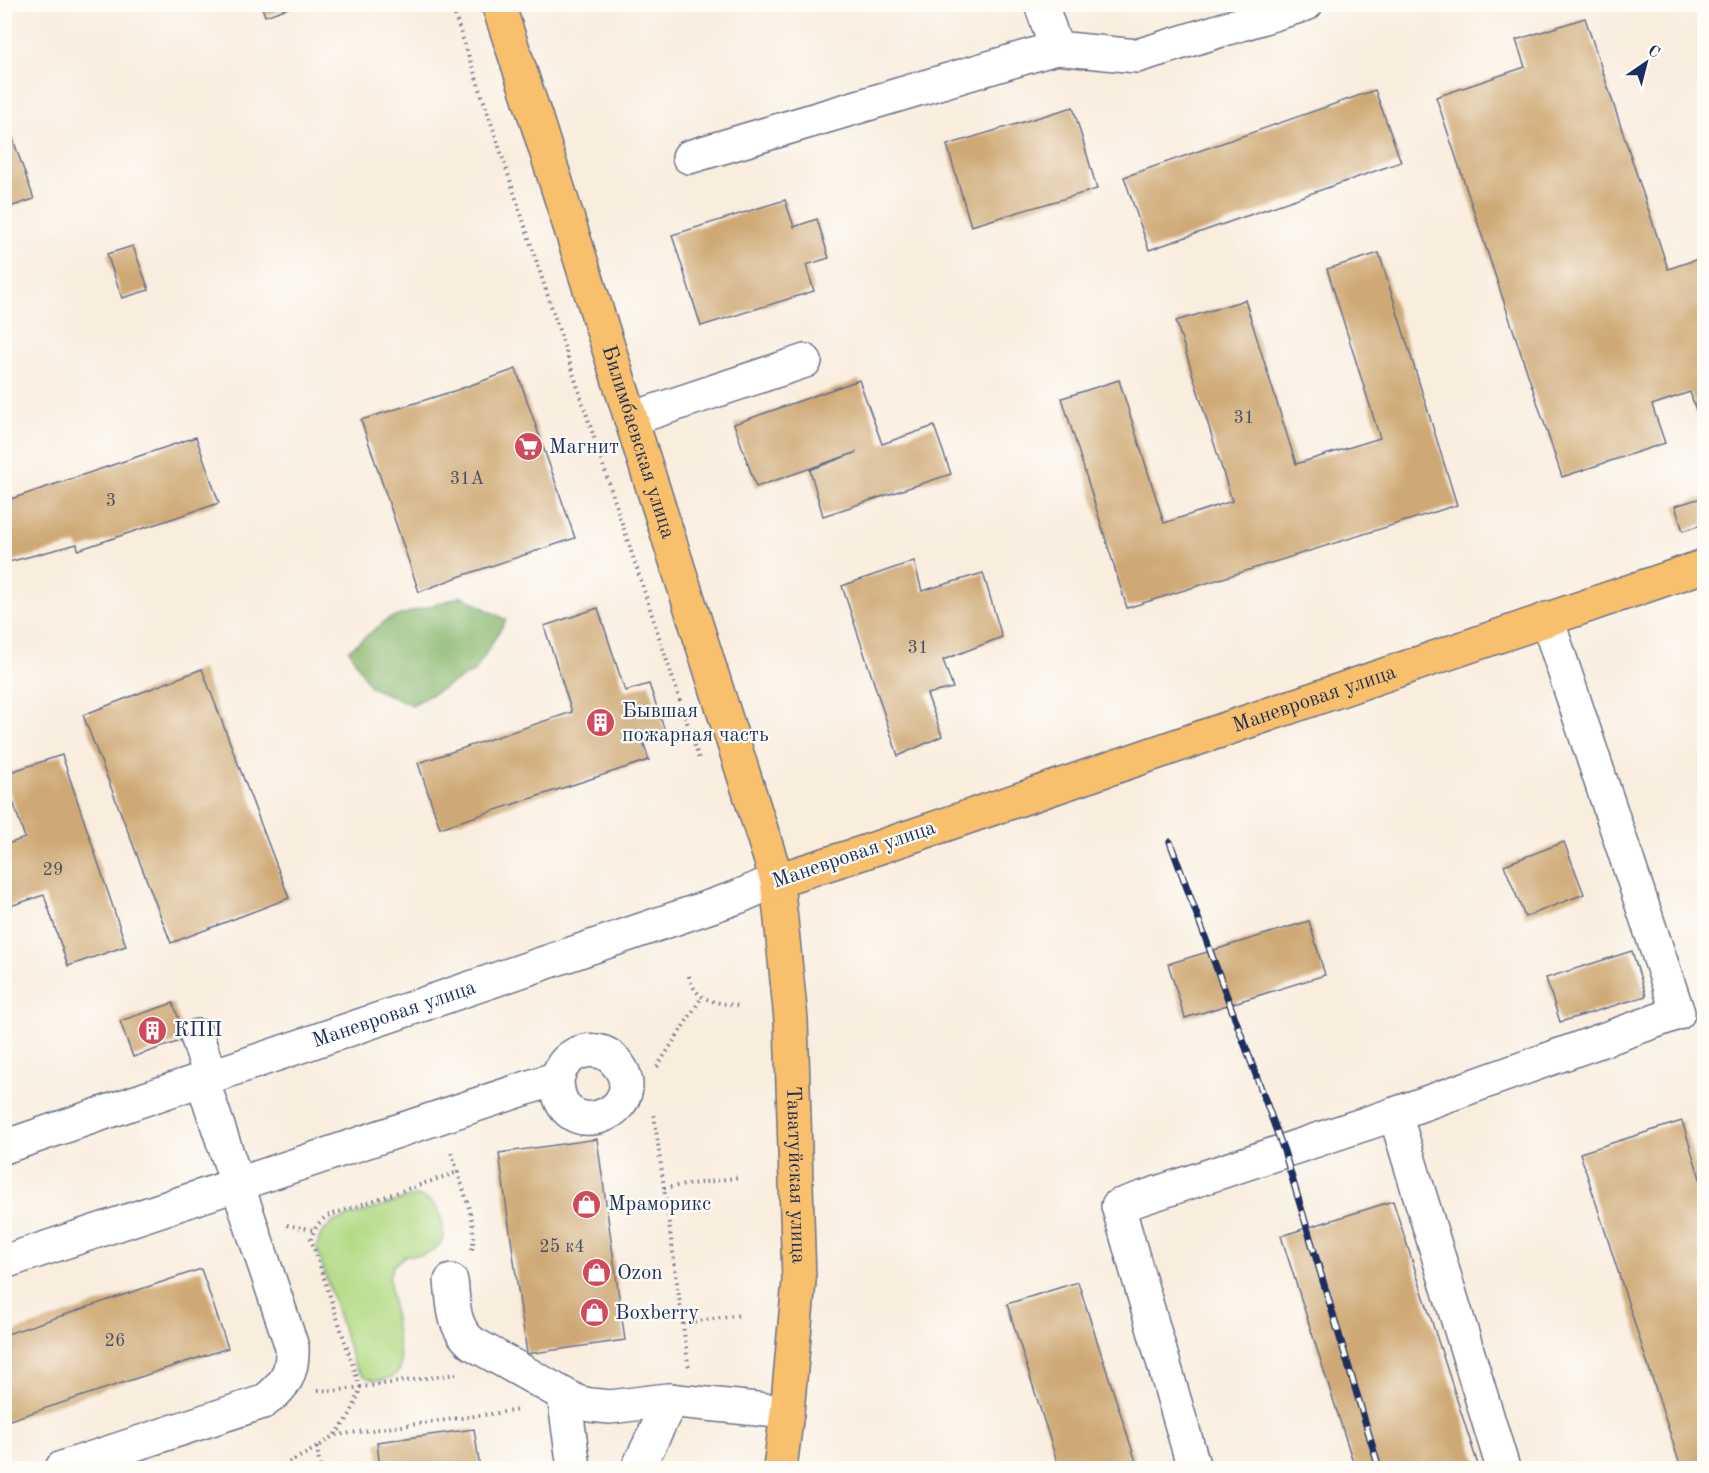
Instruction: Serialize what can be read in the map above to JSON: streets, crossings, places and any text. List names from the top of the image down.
{
  "streets": {
    "main road": ["Билимбаевская улица", "Маневровая улица", "Таватуйская улица"]
  },
  "crossings": [
    ["Билимбаевская улица", "Маневровая улица"],
    ["Билимбаевская улица", "Таватуйская улица"],
    ["Маневровая улица", "Таватуйская улица"]
  ],
  "places": {
    "supermarket": ["Магнит"],
    "building": ["Бывшая пожарная часть", "КПП"],
    "shop": ["Мраморикс", "Ozon", "Boxberry"]
  },
  "house_numbers": [
    "31",
    "31А",
    "3",
    "31",
    "29",
    "25 к4",
    "26"
  ],
  "north": "top right"
}
